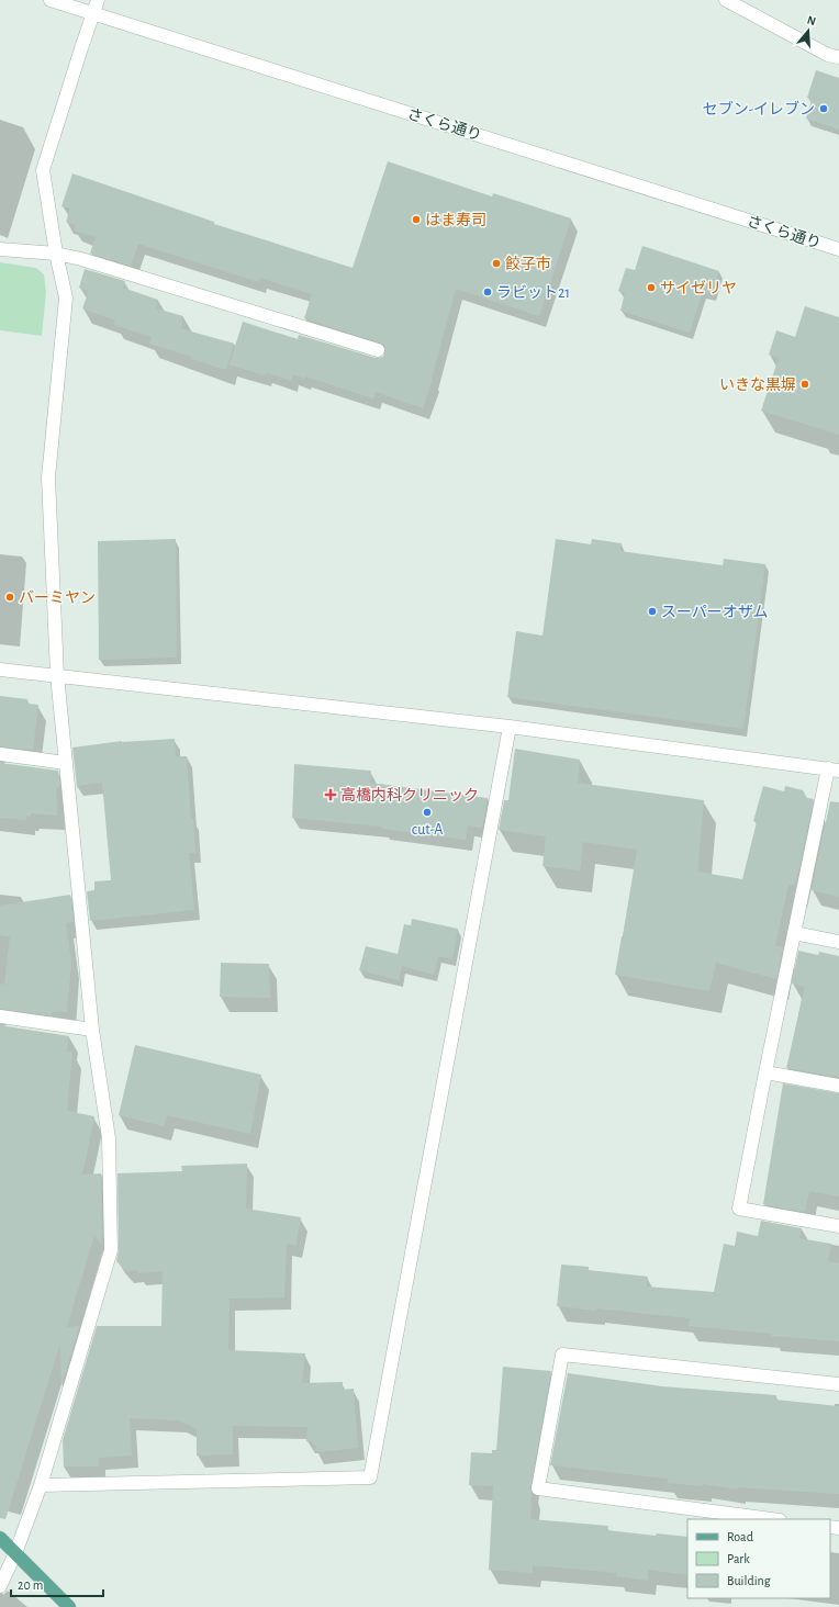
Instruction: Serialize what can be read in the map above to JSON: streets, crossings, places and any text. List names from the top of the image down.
{
  "streets": {
    "street": ["さくら通り"]
  },
  "places": {
    "other": [
      "セブン-イレブン",
      "はま寿司",
      "餃子市",
      "サイゼリヤ",
      "ラビット21",
      "いきな黒塀",
      "バーミヤン",
      "スーパーオザム",
      "cut-A"
    ],
    "health": ["高橋内科クリニック"]
  },
  "legend": ["Road", "Park", "Building"],
  "scale_bar": "20 m",
  "north": "top"
}
